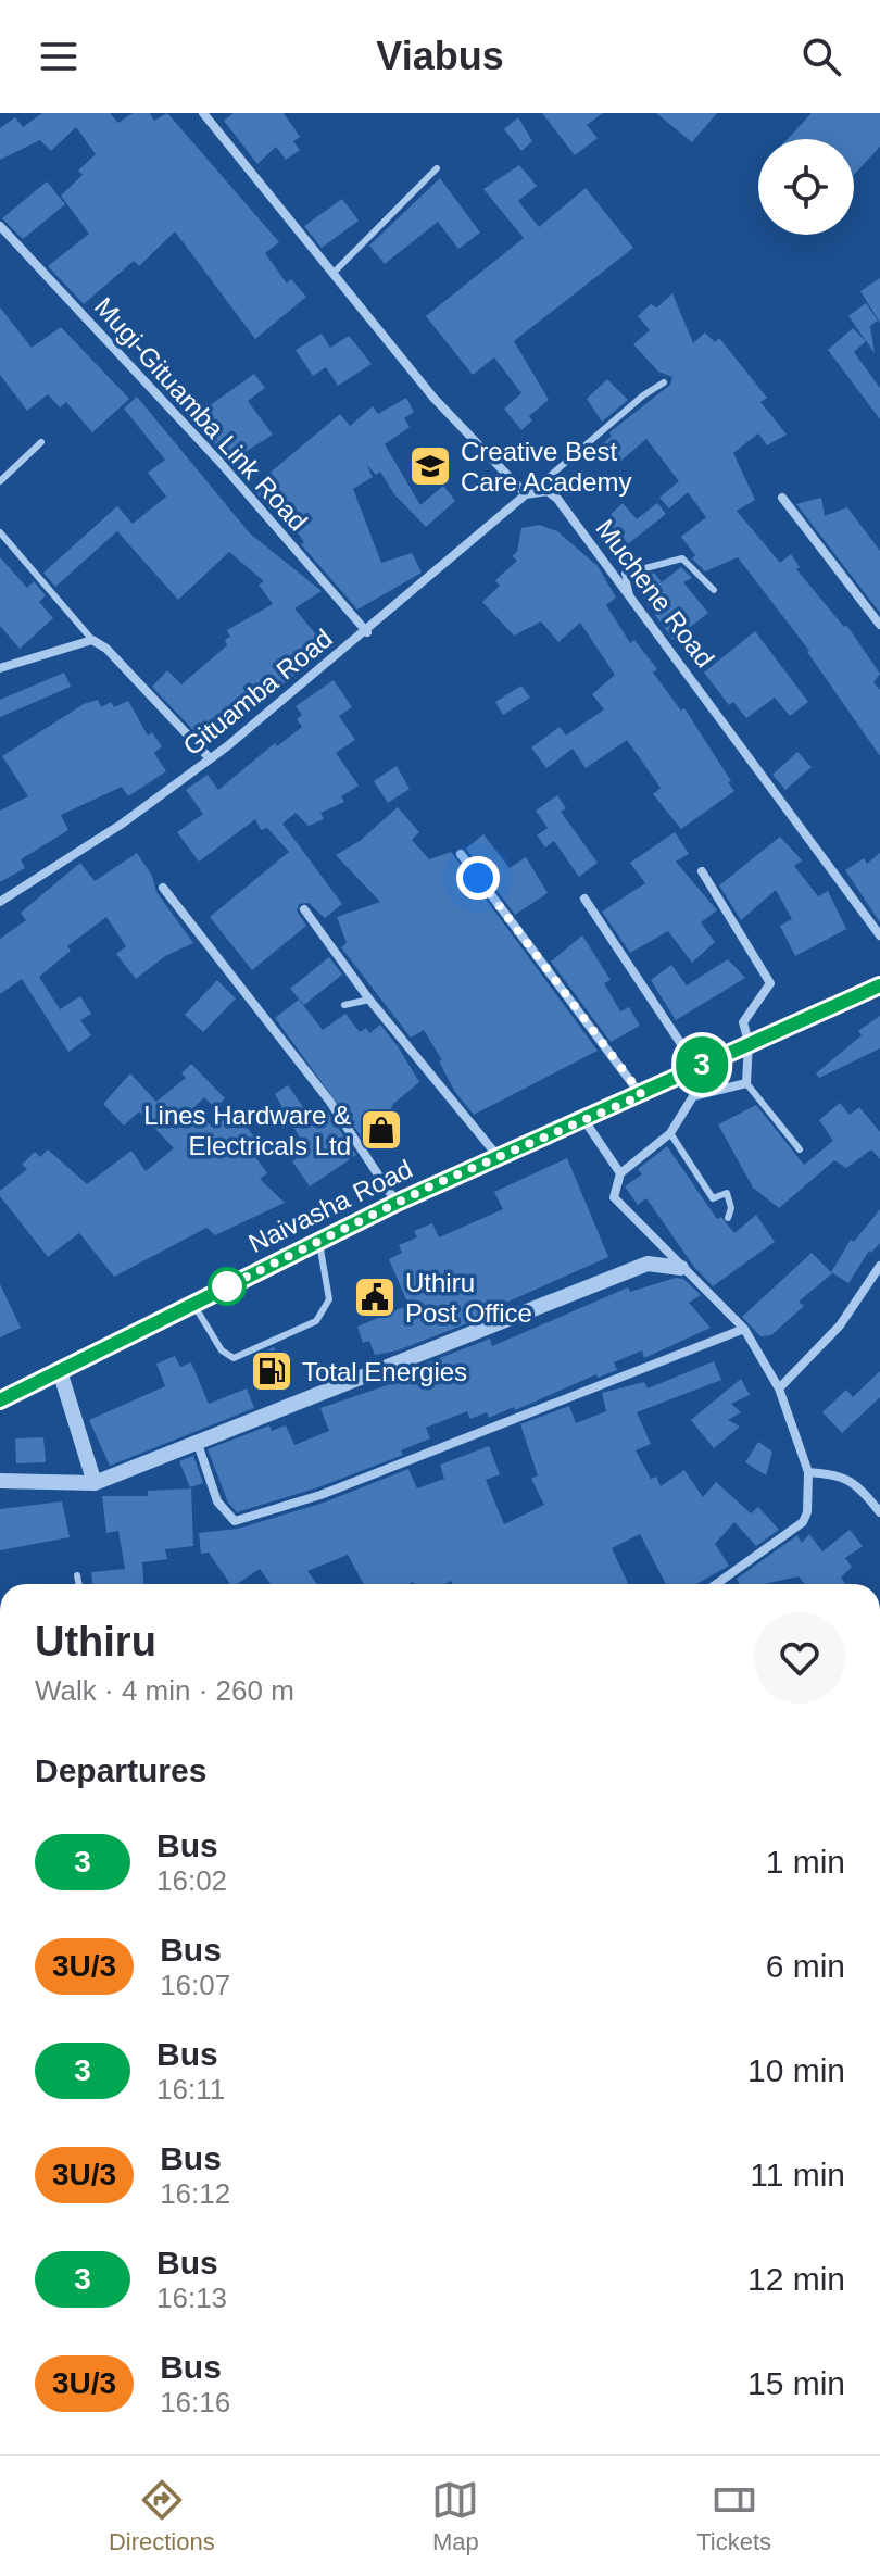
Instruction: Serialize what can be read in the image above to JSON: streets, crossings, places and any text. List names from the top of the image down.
{
  "streets": {
    "main road": ["Naivasha Road"],
    "street": ["Mugi-Gituamba Link Road", "Muchene Road", "Gituamba Road"]
  },
  "crossings": [
    ["Mugi-Gituamba Link Road", "Gituamba Road"],
    ["Muchene Road", "Gituamba Road"]
  ],
  "places": {
    "school or university": ["Creative Best Care Academy"],
    "shop": ["Lines Hardware & Electricals Ltd"],
    "public building": ["Uthiru Post Office"],
    "fuel station": ["Total Energies"]
  },
  "lines": ["bus line 3"],
  "page": {
    "header": "Viabus",
    "on_map": "3",
    "heading": [
      ["Uthiru", "Walk · 4 min · 260 m"],
      "Departures"
    ],
    "list": [
      {
        "mark": "3",
        "name": "Bus",
        "note": "16:02",
        "value": "1 min"
      },
      {
        "mark": "3U/3",
        "name": "Bus",
        "note": "16:07",
        "value": "6 min"
      },
      {
        "mark": "3",
        "name": "Bus",
        "note": "16:11",
        "value": "10 min"
      },
      {
        "mark": "3U/3",
        "name": "Bus",
        "note": "16:12",
        "value": "11 min"
      },
      {
        "mark": "3",
        "name": "Bus",
        "note": "16:13",
        "value": "12 min"
      },
      {
        "mark": "3U/3",
        "name": "Bus",
        "note": "16:16",
        "value": "15 min"
      }
    ],
    "tabs": ["Directions", "Map", "Tickets"]
  }
}
